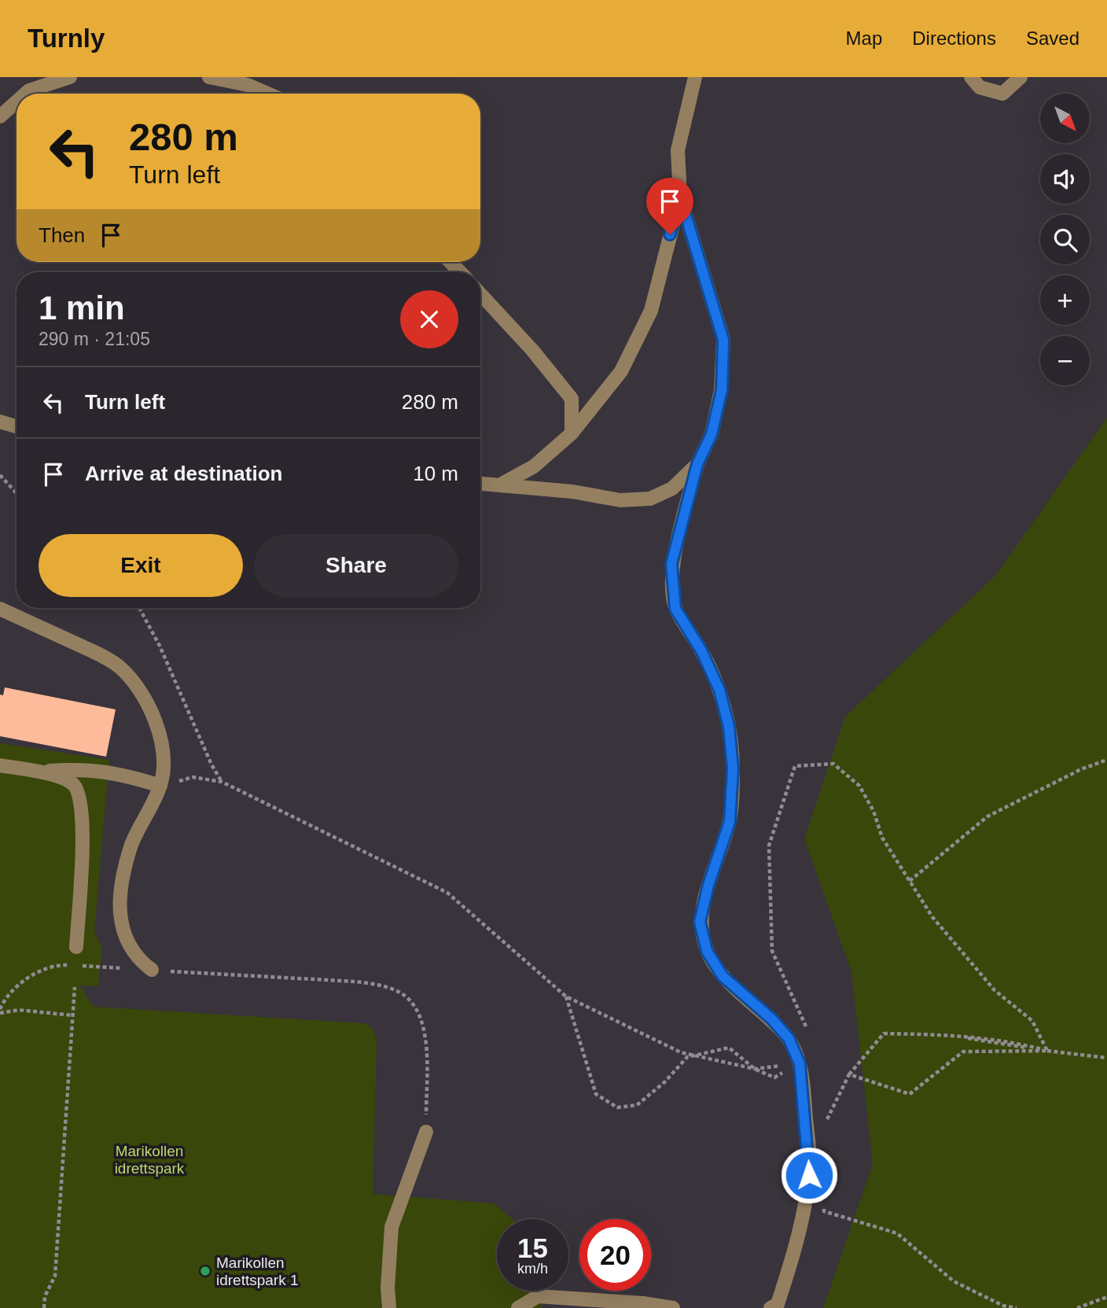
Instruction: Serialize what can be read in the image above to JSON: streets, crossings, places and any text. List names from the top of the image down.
{
  "parks": ["Marikollen idrettspark"],
  "places": ["Marikollen idrettspark 1"],
  "north": "bottom right",
  "page": {
    "header": "Turnly",
    "nav": ["Map", "Directions", "Saved"],
    "map_buttons": ["+", "−"],
    "turn": ["280 m", "Turn left"],
    "then": "Then",
    "heading": ["1 min", "290 m · 21:05"],
    "list": [
      {
        "name": "Turn left",
        "value": "280 m"
      },
      {
        "name": "Arrive at destination",
        "value": "10 m"
      }
    ],
    "buttons": ["Exit", "Share"],
    "speed": "15 km/h",
    "limit": "20"
  }
}
